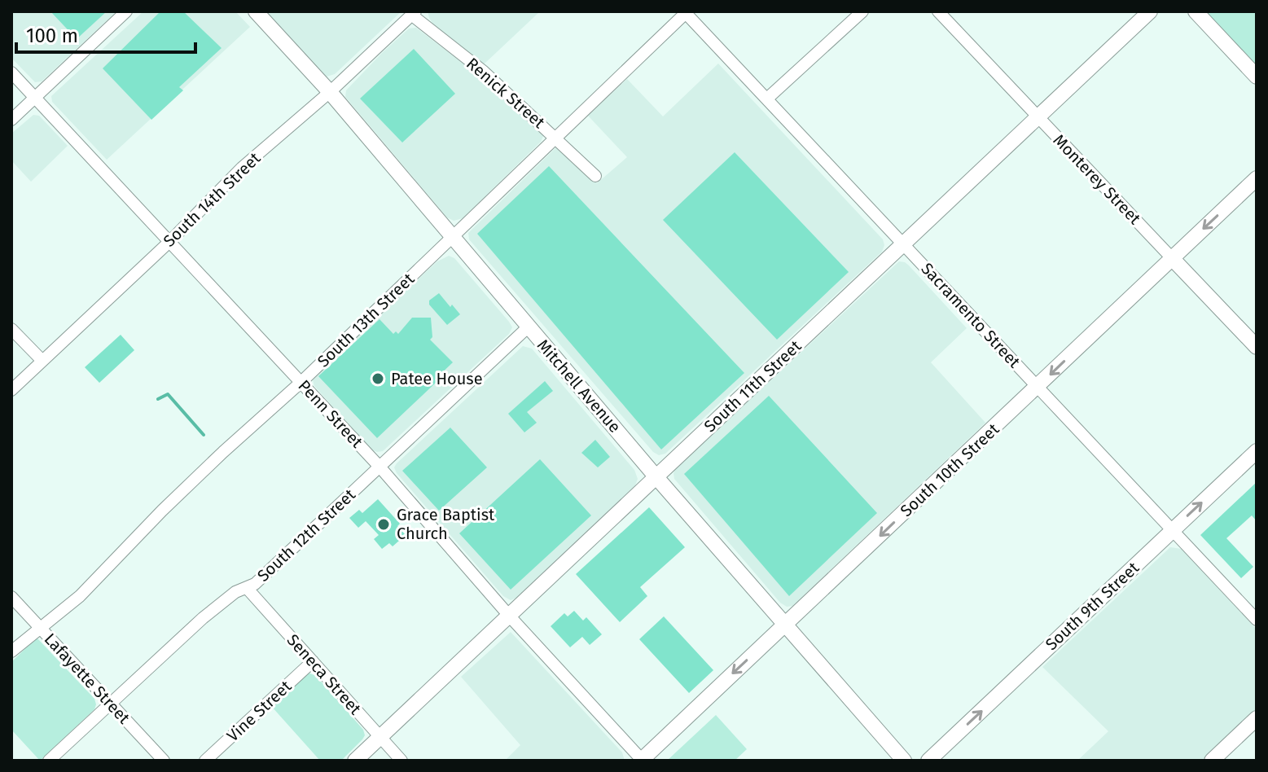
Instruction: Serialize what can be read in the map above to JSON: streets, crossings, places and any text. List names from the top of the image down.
{
  "streets": {
    "main road": [
      "Monterey Street",
      "Mitchell Avenue",
      "South 11th Street",
      "South 10th Street",
      "South 9th Street"
    ],
    "street": [
      "Renick Street",
      "South 14th Street",
      "Sacramento Street",
      "South 13th Street",
      "Penn Street",
      "South 12th Street",
      "Seneca Street",
      "Lafayette Street",
      "Vine Street"
    ]
  },
  "crossings": [
    ["Renick Street", "South 14th Street"],
    ["Renick Street", "South 13th Street"],
    ["Monterey Street", "South 11th Street"],
    ["Monterey Street", "South 10th Street"],
    ["South 14th Street", "Mitchell Avenue"],
    ["South 14th Street", "Penn Street"],
    ["Sacramento Street", "South 13th Street"],
    ["Sacramento Street", "South 11th Street"],
    ["Sacramento Street", "South 10th Street"],
    ["Sacramento Street", "South 9th Street"],
    ["South 13th Street", "Mitchell Avenue"],
    ["South 13th Street", "Penn Street"],
    ["South 13th Street", "Lafayette Street"],
    ["Mitchell Avenue", "South 11th Street"],
    ["Mitchell Avenue", "South 10th Street"],
    ["Mitchell Avenue", "South 12th Street"],
    ["South 11th Street", "Penn Street"],
    ["South 11th Street", "Seneca Street"],
    ["Penn Street", "South 10th Street"],
    ["Penn Street", "South 12th Street"],
    ["South 12th Street", "Seneca Street"],
    ["South 12th Street", "Lafayette Street"],
    ["Seneca Street", "Vine Street"]
  ],
  "one_way": ["South 10th Street", "South 9th Street"],
  "places": ["Patee House", "Grace Baptist Church"],
  "scale_bar": "100 m"
}
